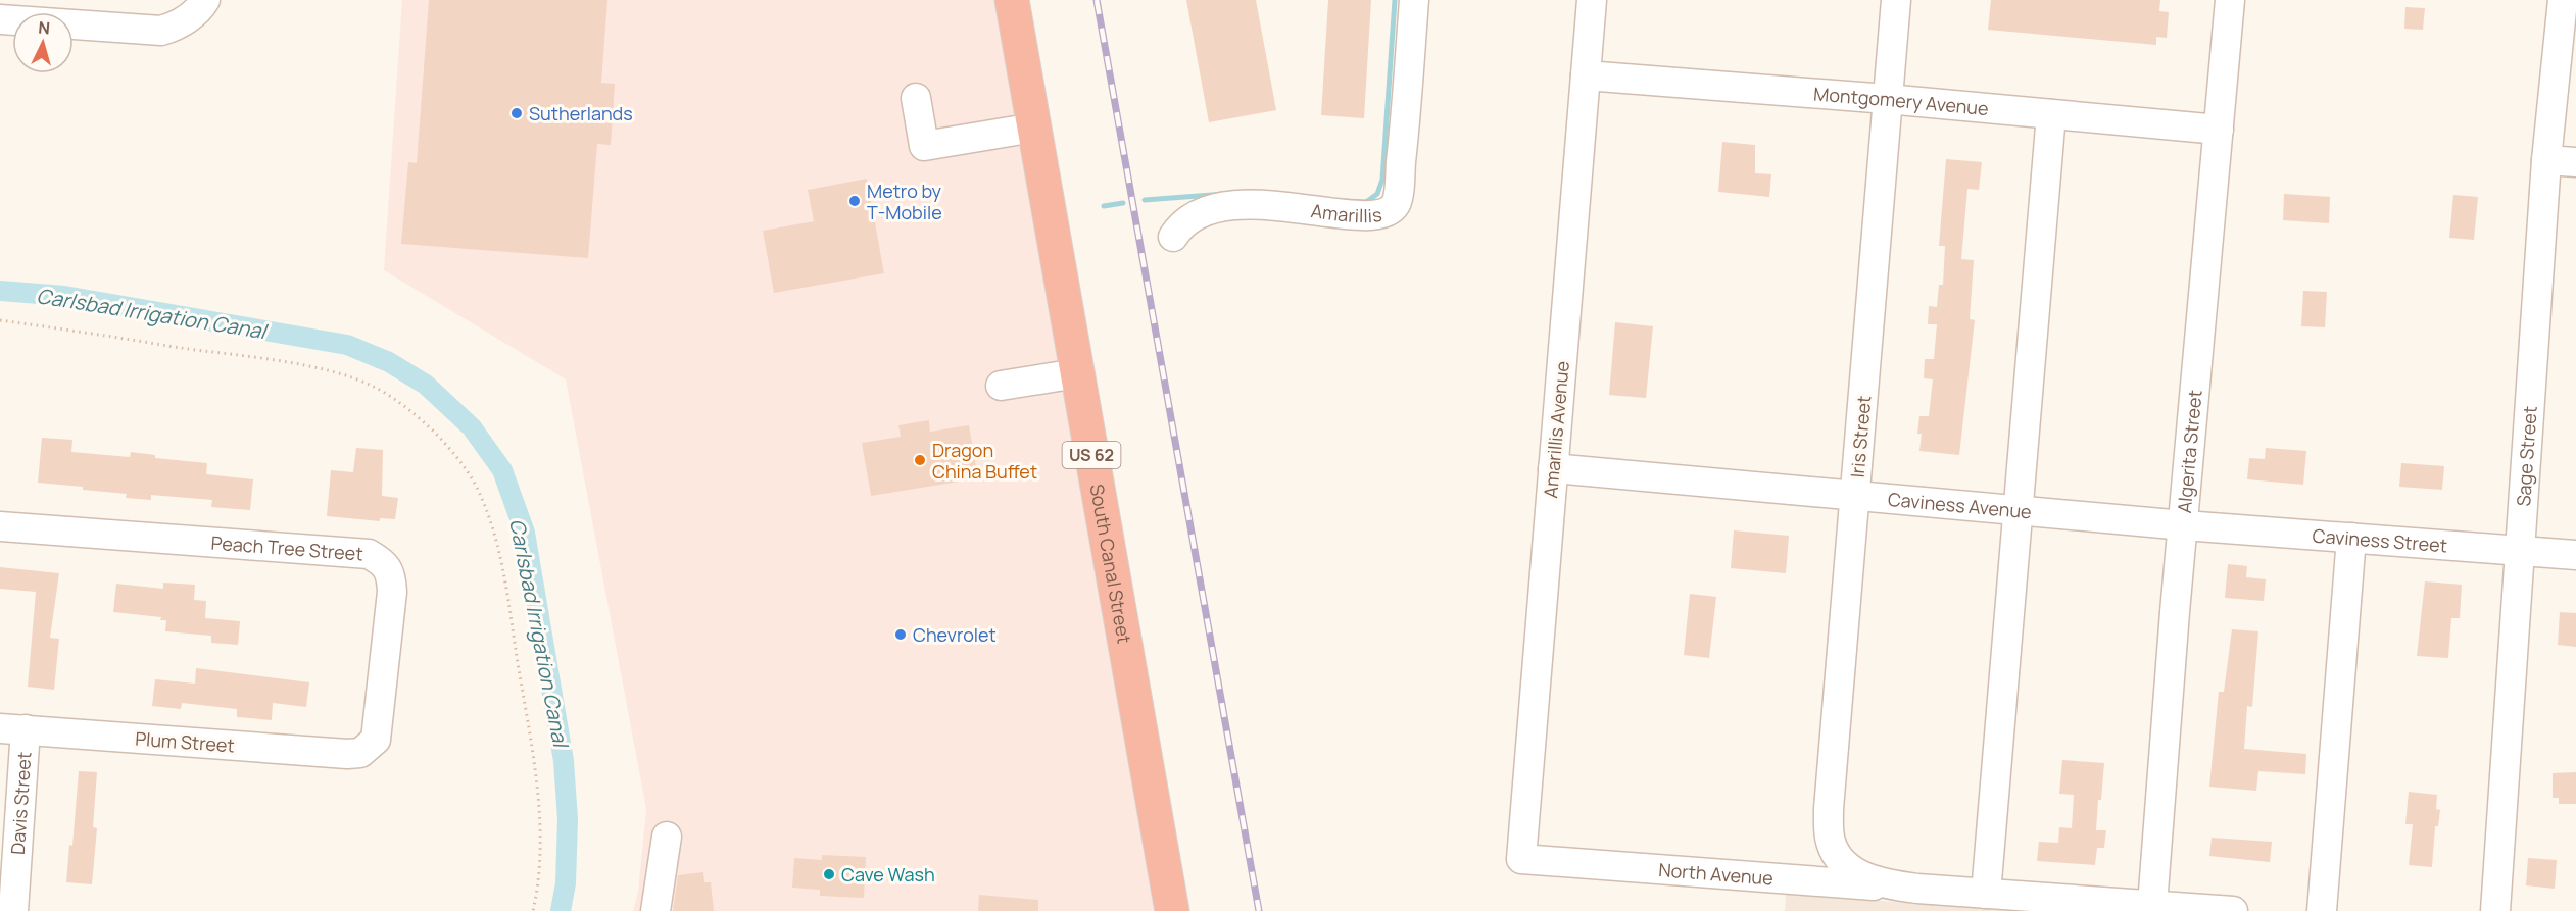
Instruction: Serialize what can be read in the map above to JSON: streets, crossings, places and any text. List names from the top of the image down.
{
  "streets": {
    "highway": ["US 62", "South Canal Street"],
    "street": [
      "Montgomery Avenue",
      "Amarillis",
      "Amarillis Avenue",
      "Iris Street",
      "Algerita Street",
      "Sage Street",
      "Caviness Avenue",
      "Caviness Street",
      "Peach Tree Street",
      "Plum Street",
      "Davis Street",
      "North Avenue"
    ]
  },
  "crossings": [
    ["Montgomery Avenue", "Amarillis Avenue"],
    ["Montgomery Avenue", "Iris Street"],
    ["Montgomery Avenue", "Algerita Street"],
    ["Amarillis Avenue", "Caviness Avenue"],
    ["Amarillis Avenue", "North Avenue"],
    ["Iris Street", "Caviness Avenue"],
    ["Iris Street", "North Avenue"],
    ["Algerita Street", "Caviness Avenue"],
    ["Algerita Street", "Caviness Street"],
    ["Algerita Street", "North Avenue"],
    ["Sage Street", "Caviness Street"],
    ["Caviness Avenue", "Caviness Street"],
    ["Peach Tree Street", "Plum Street"],
    ["Plum Street", "Davis Street"]
  ],
  "water": ["Carlsbad Irrigation Canal"],
  "places": [
    "Sutherlands",
    "Metro by T-Mobile",
    "Dragon China Buffet",
    "Chevrolet",
    "Cave Wash"
  ],
  "north": "top"
}
